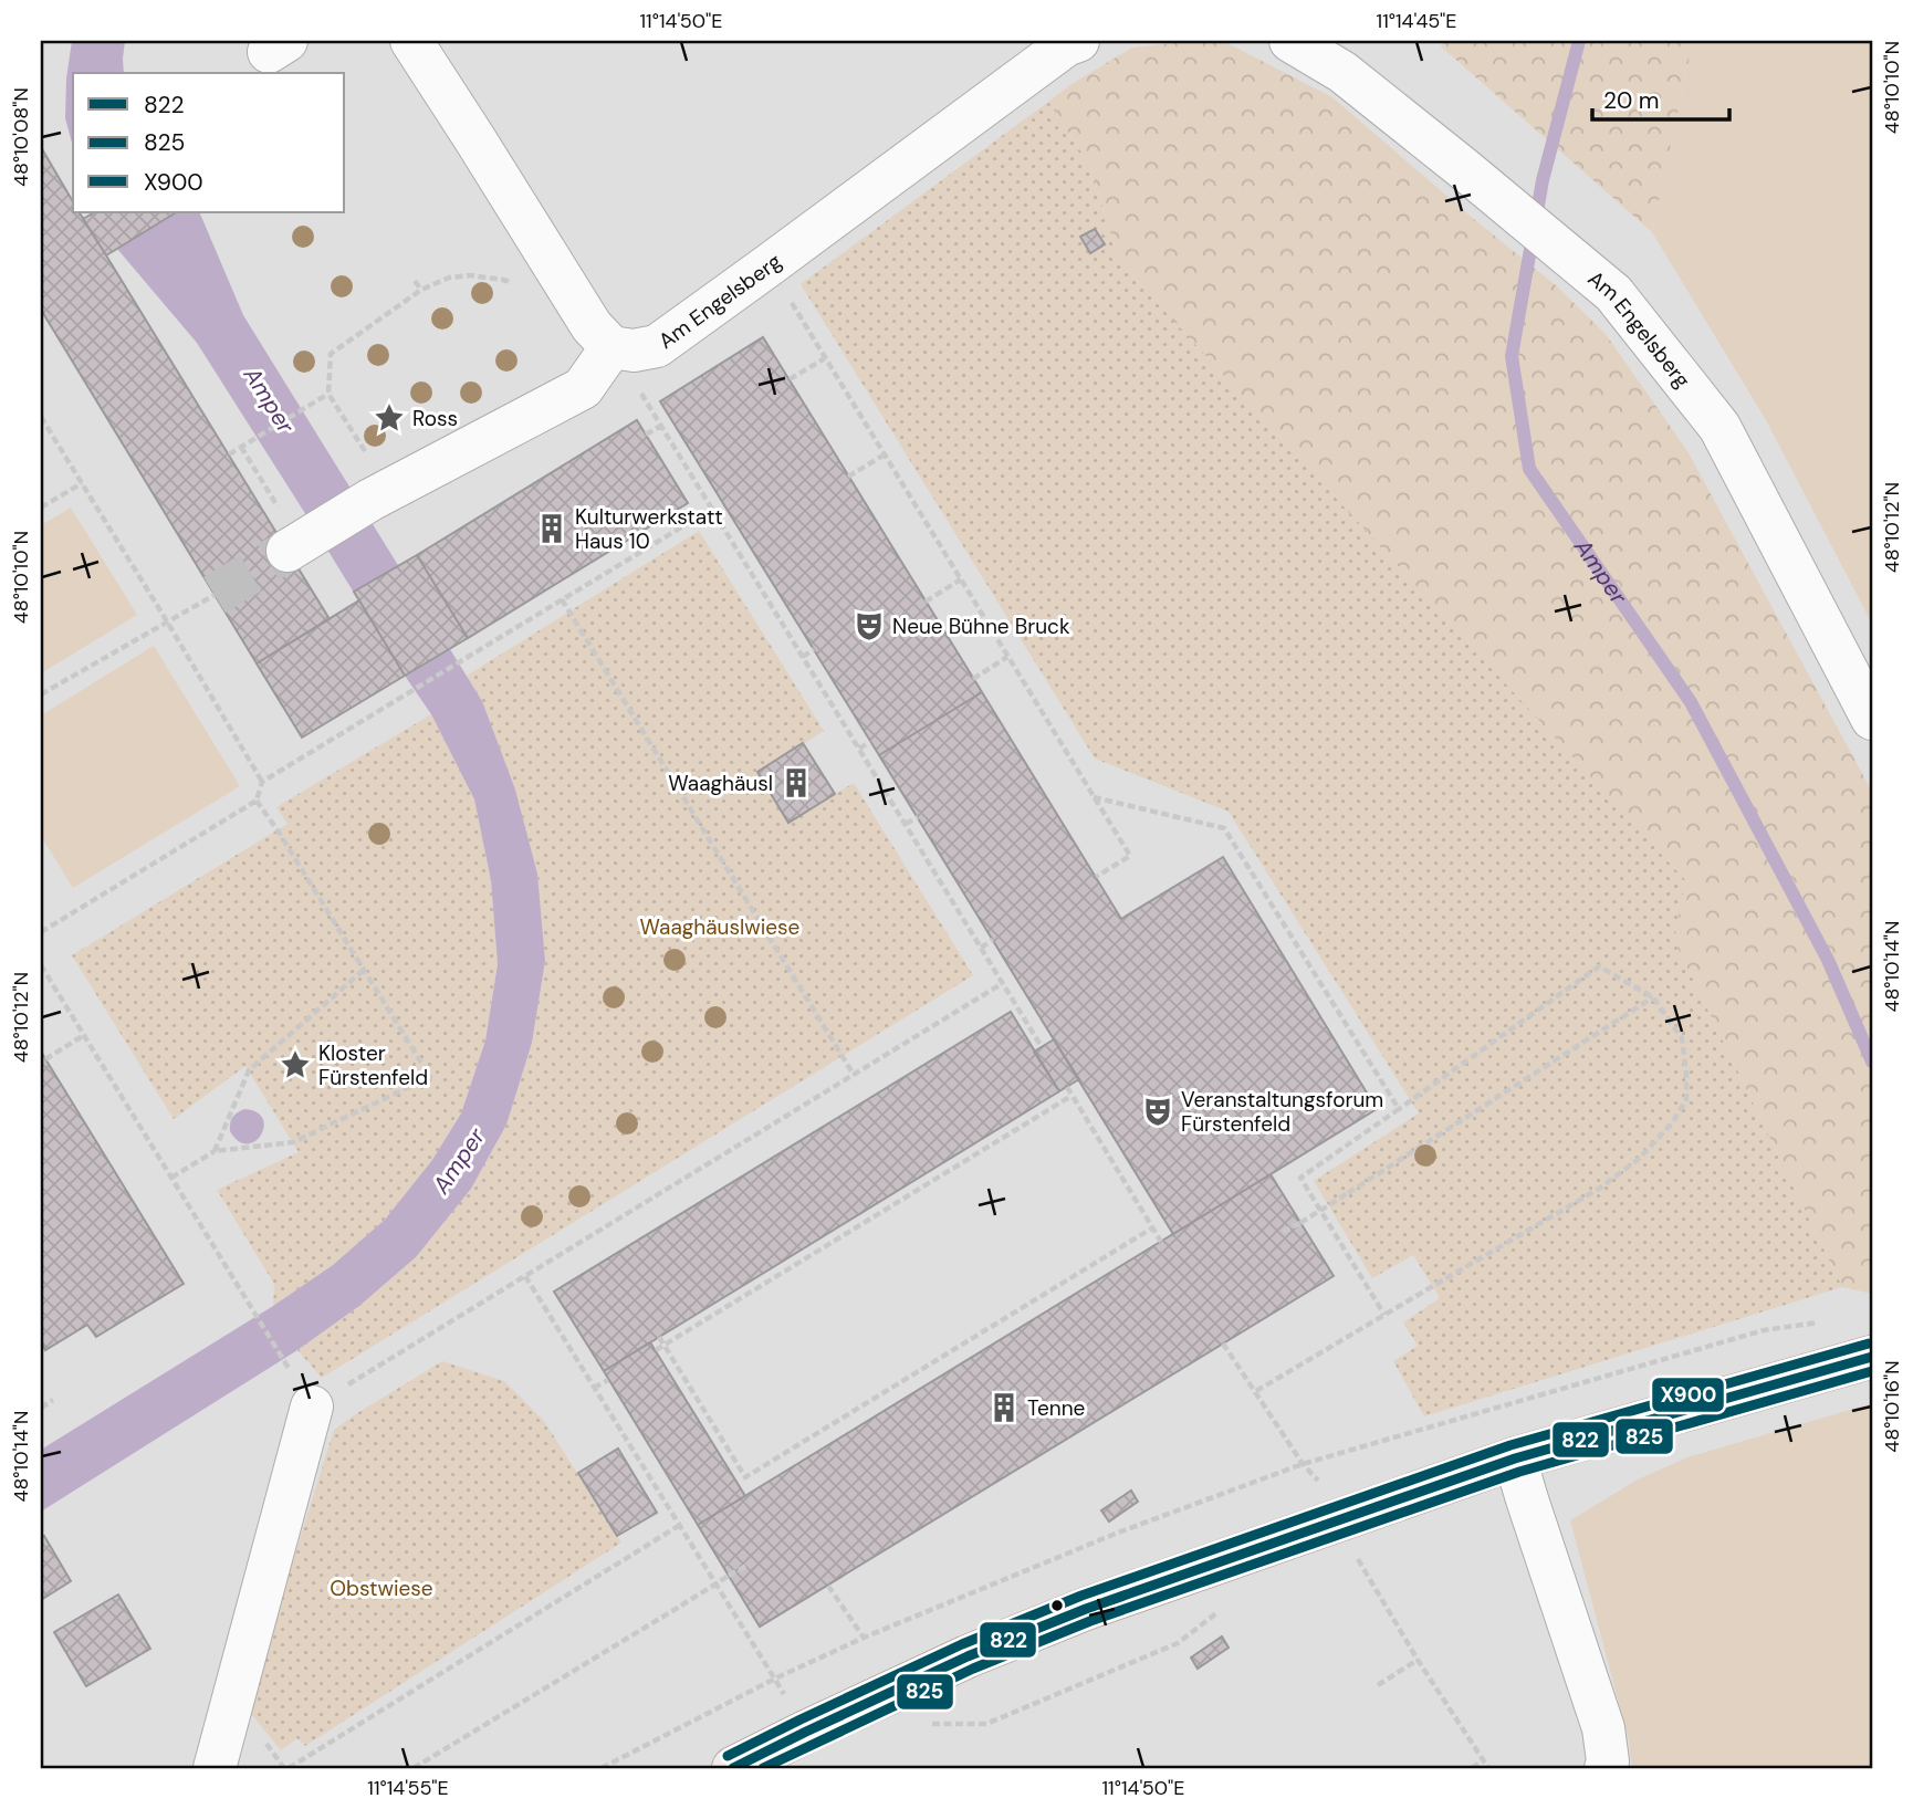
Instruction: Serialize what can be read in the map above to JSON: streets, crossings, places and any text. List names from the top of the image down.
{
  "streets": {
    "street": ["Am Engelsberg"]
  },
  "water": ["Amper"],
  "parks": ["Waaghäuslwiese", "Obstwiese"],
  "places": {
    "place": ["Ross", "Kloster Fürstenfeld"],
    "building": ["Kulturwerkstatt Haus 10", "Waaghäusl", "Tenne"],
    "theatre": ["Neue Bühne Bruck", "Veranstaltungsforum Fürstenfeld"]
  },
  "lines": ["transit line X900", "transit line 822", "transit line 825"],
  "legend": ["822", "825", "X900"],
  "scale_bar": "20 m",
  "coordinates": [
    "11°14'50\"E",
    "11°14'45\"E",
    "48°10'10\"N",
    "48°10'08\"N",
    "48°10'12\"N",
    "48°10'14\"N",
    "48°10'16\"N",
    "11°14'55\"E"
  ]
}
